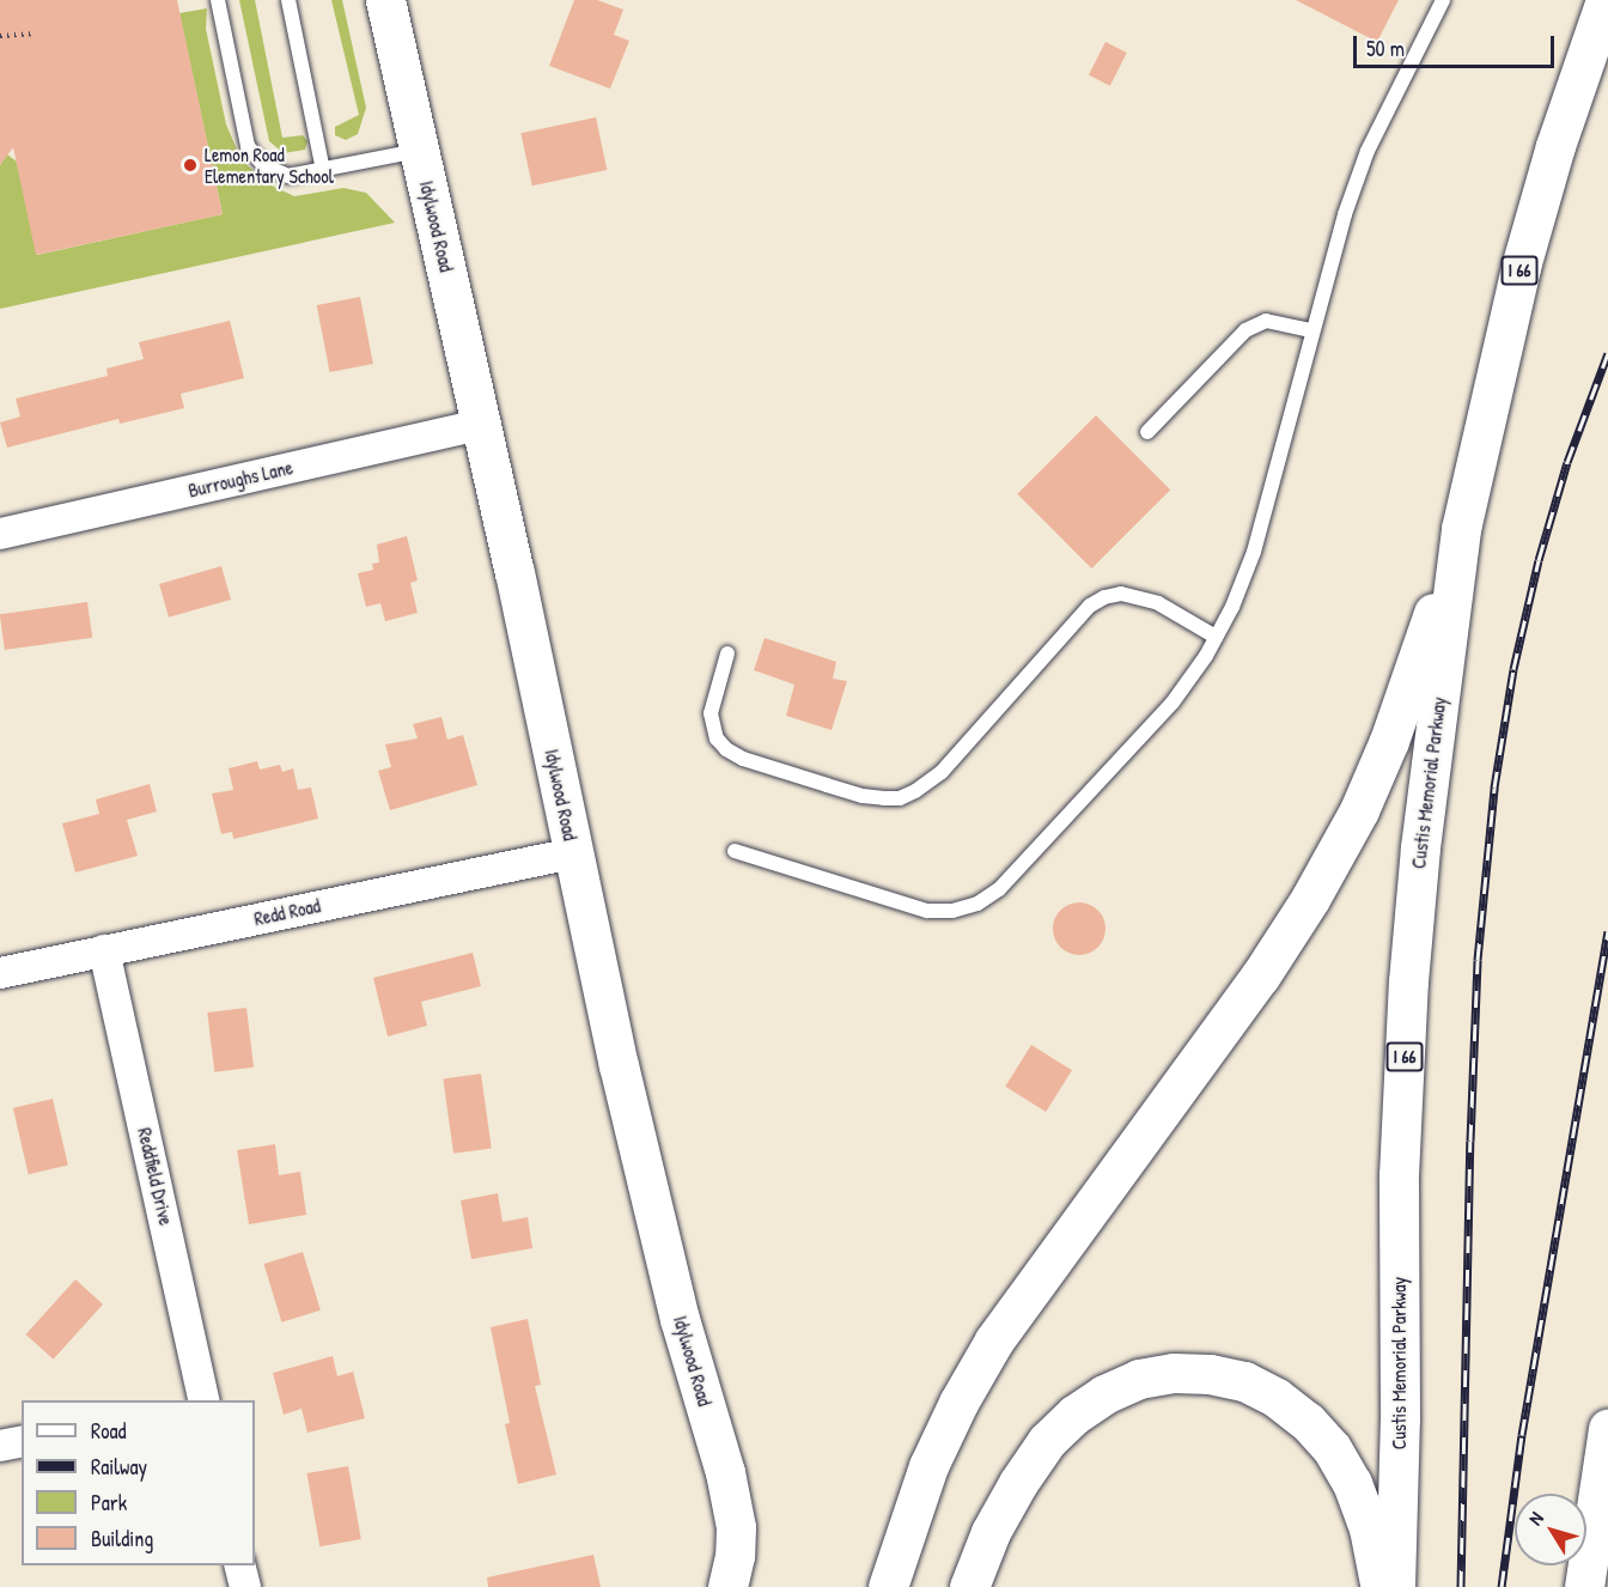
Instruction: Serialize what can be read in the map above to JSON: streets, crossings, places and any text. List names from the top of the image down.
{
  "streets": {
    "main road": ["Idylwood Road", "I 66", "Custis Memorial Parkway"],
    "street": ["Burroughs Lane", "Redd Road", "Reddfield Drive"]
  },
  "crossings": [
    ["Idylwood Road", "Burroughs Lane"],
    ["Idylwood Road", "Redd Road"],
    ["Redd Road", "Reddfield Drive"]
  ],
  "places": ["Lemon Road Elementary School"],
  "legend": [
    "Road",
    "Railway",
    "Park",
    "Building"
  ],
  "scale_bar": "50 m",
  "north": "top left"
}
